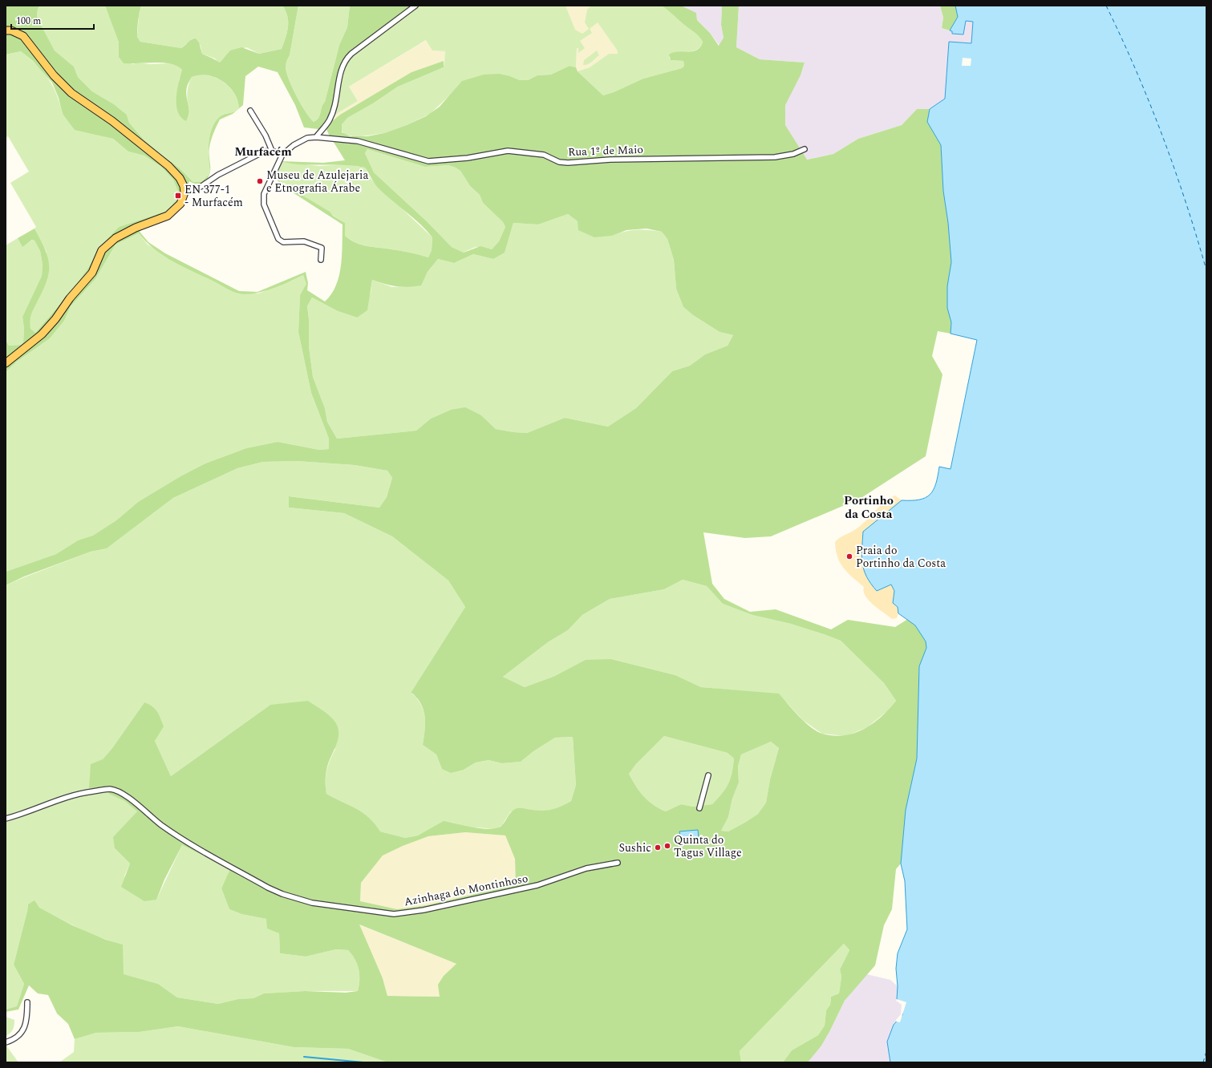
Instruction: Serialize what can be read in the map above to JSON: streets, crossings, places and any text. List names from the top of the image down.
{
  "streets": {
    "street": ["Rua 1º de Maio", "Azinhaga do Montinhoso"]
  },
  "districts": ["Murfacém", "Portinho da Costa"],
  "places": {
    "other": [
      "Museu de Azulejaria e Etnografia Árabe",
      "Praia do Portinho da Costa",
      "Quinta do Tagus Village",
      "Sushic"
    ],
    "transit": ["EN 377-1 - Murfacém"]
  },
  "scale_bar": "100 m"
}
